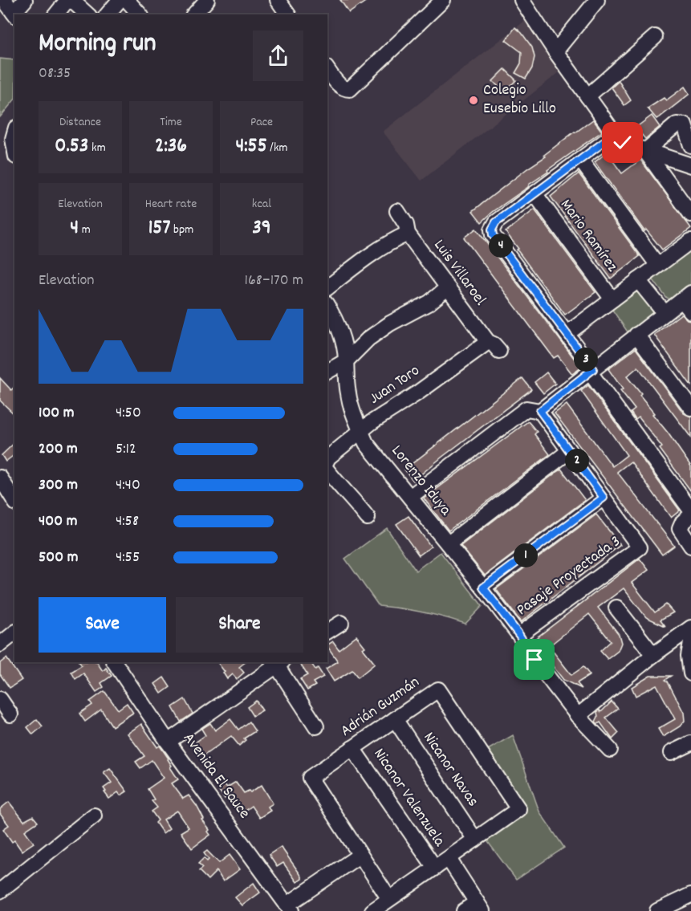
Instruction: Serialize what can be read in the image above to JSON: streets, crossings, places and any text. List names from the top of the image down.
{
  "streets": {
    "street": [
      "Mario Ramírez",
      "Luis Villaroel",
      "Juan Toro",
      "Lorenzo Iduya",
      "Pasaje Proyectada 3",
      "Adrián Guzmán",
      "Nicanor Navas",
      "Avenida El Sauce",
      "Nicanor Valenzuela"
    ]
  },
  "crossings": [
    ["Luis Villaroel", "Juan Toro"],
    ["Juan Toro", "Lorenzo Iduya"],
    ["Lorenzo Iduya", "Pasaje Proyectada 3"],
    ["Adrián Guzmán", "Nicanor Navas"],
    ["Adrián Guzmán", "Nicanor Valenzuela"]
  ],
  "places": ["Colegio Eusebio Lillo"],
  "page": {
    "heading": ["Morning run", "08:35"],
    "stats": [
      ["Distance", "0.53 km"],
      ["Time", "2:36"],
      ["Pace", "4:55 /km"],
      ["Elevation", "4 m"],
      ["Heart rate", "157 bpm"],
      ["kcal", "39"]
    ],
    "pins": [
      "4",
      "3",
      "2",
      "1"
    ],
    "chart": ["Elevation", "168–170 m"],
    "list": [
      {
        "name": "100 m",
        "note": "4:50"
      },
      {
        "name": "200 m",
        "note": "5:12"
      },
      {
        "name": "300 m",
        "note": "4:40"
      },
      {
        "name": "400 m",
        "note": "4:58"
      },
      {
        "name": "500 m",
        "note": "4:55"
      }
    ],
    "buttons": ["Save", "Share"]
  }
}
